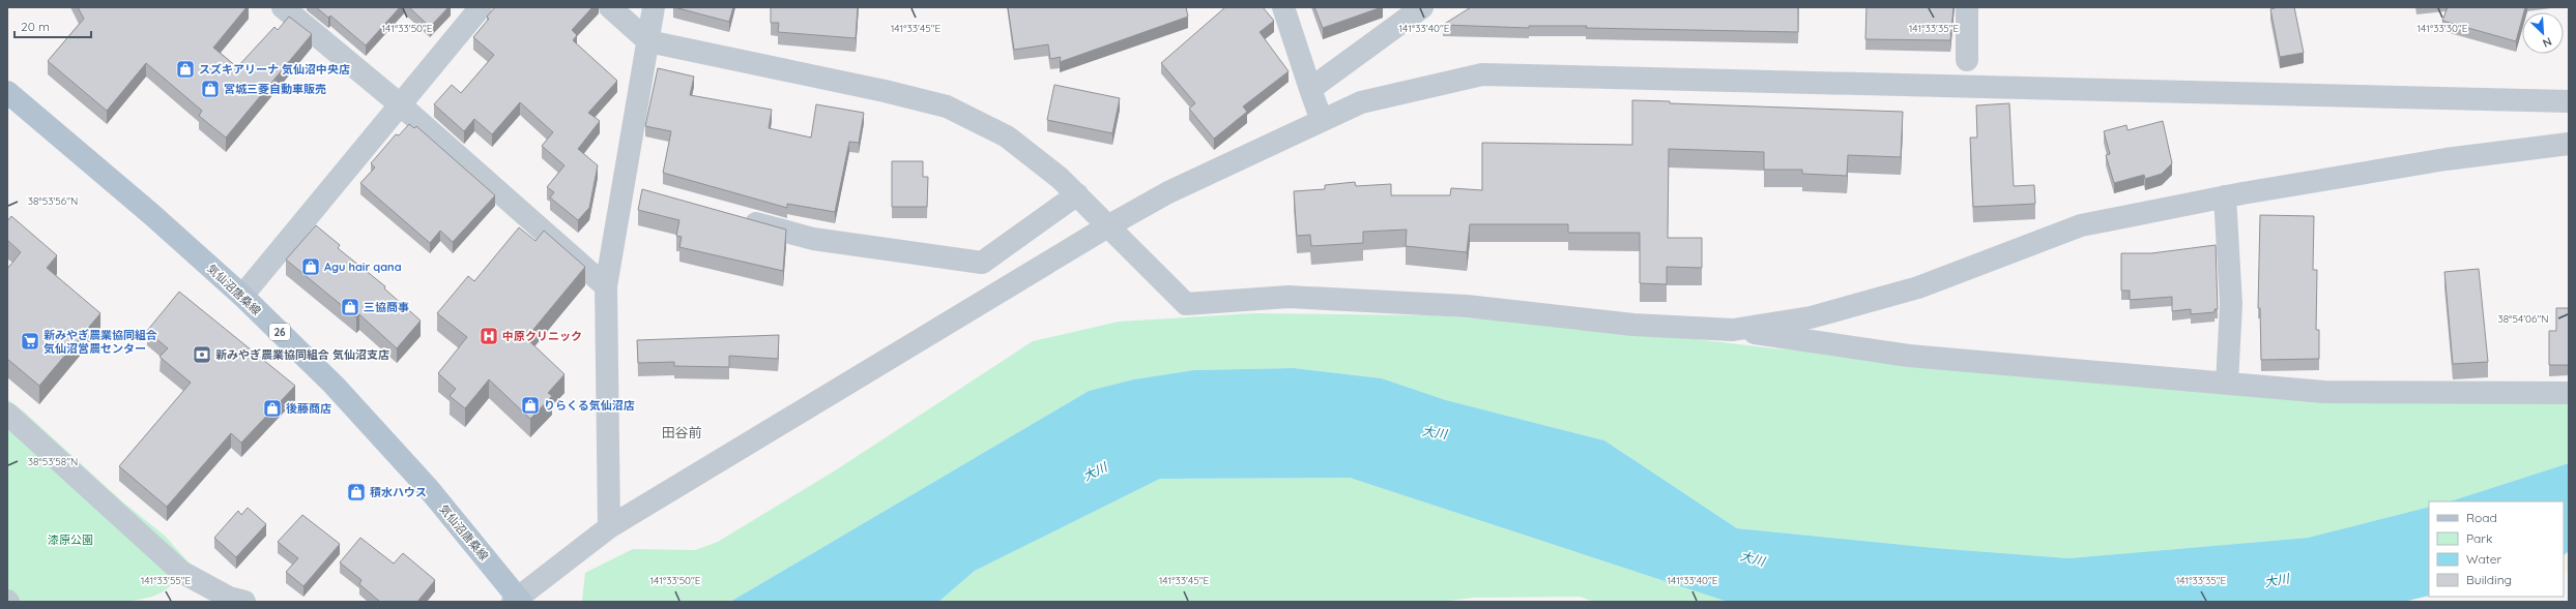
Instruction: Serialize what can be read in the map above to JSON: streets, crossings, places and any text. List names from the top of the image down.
{
  "streets": {
    "main road": ["気仙沼唐桑線", "26"]
  },
  "districts": ["田谷前"],
  "water": ["大川"],
  "parks": ["漆原公園"],
  "places": {
    "shop": [
      "スズキアリーナ 気仙沼中央店",
      "宮城三菱自動車販売",
      "Agu hair qana",
      "三協商事",
      "りらくる気仙沼店",
      "後藤商店",
      "積水ハウス"
    ],
    "hospital": ["中原クリニック"],
    "supermarket": ["新みやぎ農業協同組合 気仙沼営農センター"],
    "bank": ["新みやぎ農業協同組合 気仙沼支店"]
  },
  "legend": [
    "Road",
    "Park",
    "Water",
    "Building"
  ],
  "scale_bar": "20 m",
  "north": "bottom right",
  "coordinates": [
    "141°33'50\"E",
    "141°33'45\"E",
    "141°33'40\"E",
    "141°33'35\"E",
    "141°33'30\"E",
    "38°53'56\"N",
    "38°54'06\"N",
    "38°53'58\"N",
    "141°33'55\"E"
  ]
}
